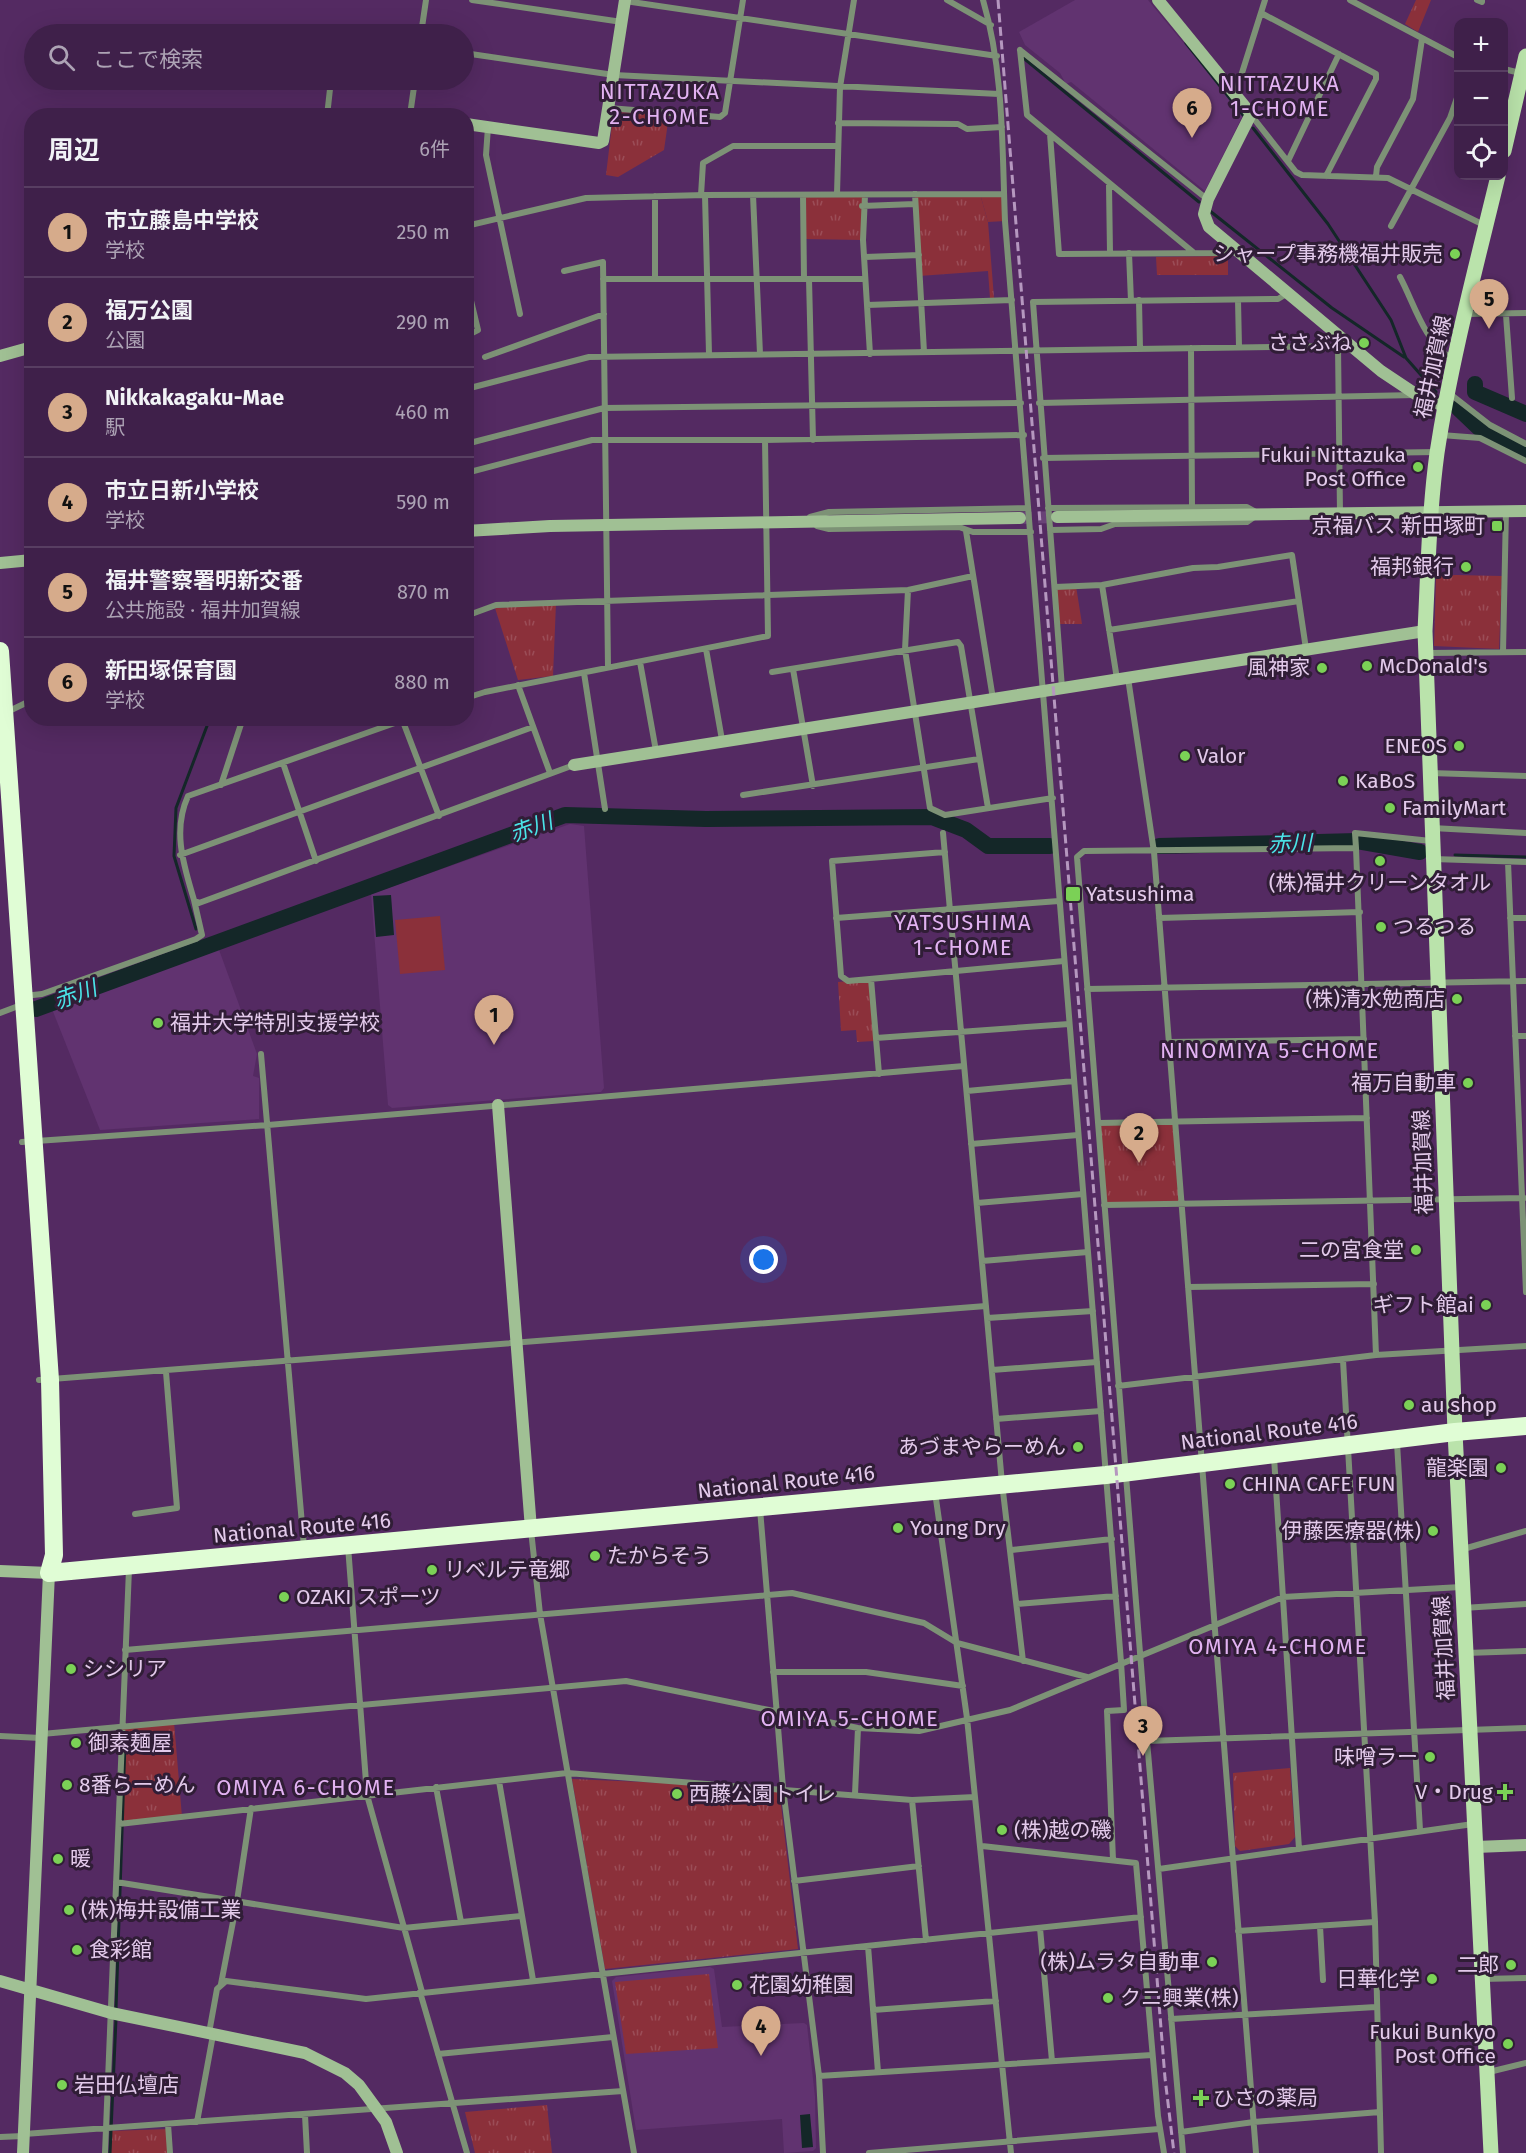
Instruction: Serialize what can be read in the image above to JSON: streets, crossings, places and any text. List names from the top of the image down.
{
  "streets": {
    "highway": ["National Route 416"],
    "main road": ["福井加賀線"]
  },
  "crossings": [
    ["福井加賀線", "National Route 416"]
  ],
  "districts": [
    "NITTAZUKA 1-CHOME",
    "NITTAZUKA 2-CHOME",
    "YATSUSHIMA 1-CHOME",
    "NINOMIYA 5-CHOME",
    "OMIYA 4-CHOME",
    "OMIYA 5-CHOME",
    "OMIYA 6-CHOME"
  ],
  "water": ["赤川"],
  "places": {
    "other": [
      "シャープ事務機福井販売",
      "ささぶね",
      "Fukui Nittazuka Post Office",
      "福邦銀行",
      "McDonald's",
      "風神家",
      "ENEOS",
      "Valor",
      "KaBoS",
      "FamilyMart",
      "(株)福井クリーンタオル",
      "つるつる",
      "(株)清水勉商店",
      "福井大学特別支援学校",
      "福万自動車",
      "二の宮食堂",
      "ギフト館ai",
      "au shop",
      "あづまやらーめん",
      "龍楽園",
      "CHINA CAFE FUN",
      "Young Dry",
      "伊藤医療器(株)",
      "たからそう",
      "リベルテ竜郷",
      "OZAKI スポーツ",
      "シシリア",
      "御素麺屋",
      "味噌ラー",
      "8番らーめん",
      "西藤公園トイレ",
      "(株)越の磯",
      "暖",
      "(株)梅井設備工業",
      "食彩館",
      "(株)ムラタ自動車",
      "二郎",
      "日華化学",
      "花園幼稚園",
      "クニ興業(株)",
      "Fukui Bunkyo Post Office",
      "岩田仏壇店"
    ],
    "transit": ["京福バス 新田塚町", "Yatsushima"],
    "health": ["V・Drug", "ひさの薬局"]
  },
  "page": {
    "map_buttons": ["+", "−"],
    "search": "ここで検索",
    "pins": [
      "6",
      "5",
      "1",
      "2",
      "3",
      "4"
    ],
    "heading": ["周辺", "6件"],
    "list": [
      {
        "mark": "1",
        "name": "市立藤島中学校",
        "note": "学校",
        "value": "250 m"
      },
      {
        "mark": "2",
        "name": "福万公園",
        "note": "公園",
        "value": "290 m"
      },
      {
        "mark": "3",
        "name": "Nikkakagaku-Mae",
        "note": "駅",
        "value": "460 m"
      },
      {
        "mark": "4",
        "name": "市立日新小学校",
        "note": "学校",
        "value": "590 m"
      },
      {
        "mark": "5",
        "name": "福井警察署明新交番",
        "note": "公共施設 · 福井加賀線",
        "value": "870 m"
      },
      {
        "mark": "6",
        "name": "新田塚保育園",
        "note": "学校",
        "value": "880 m"
      }
    ]
  }
}
